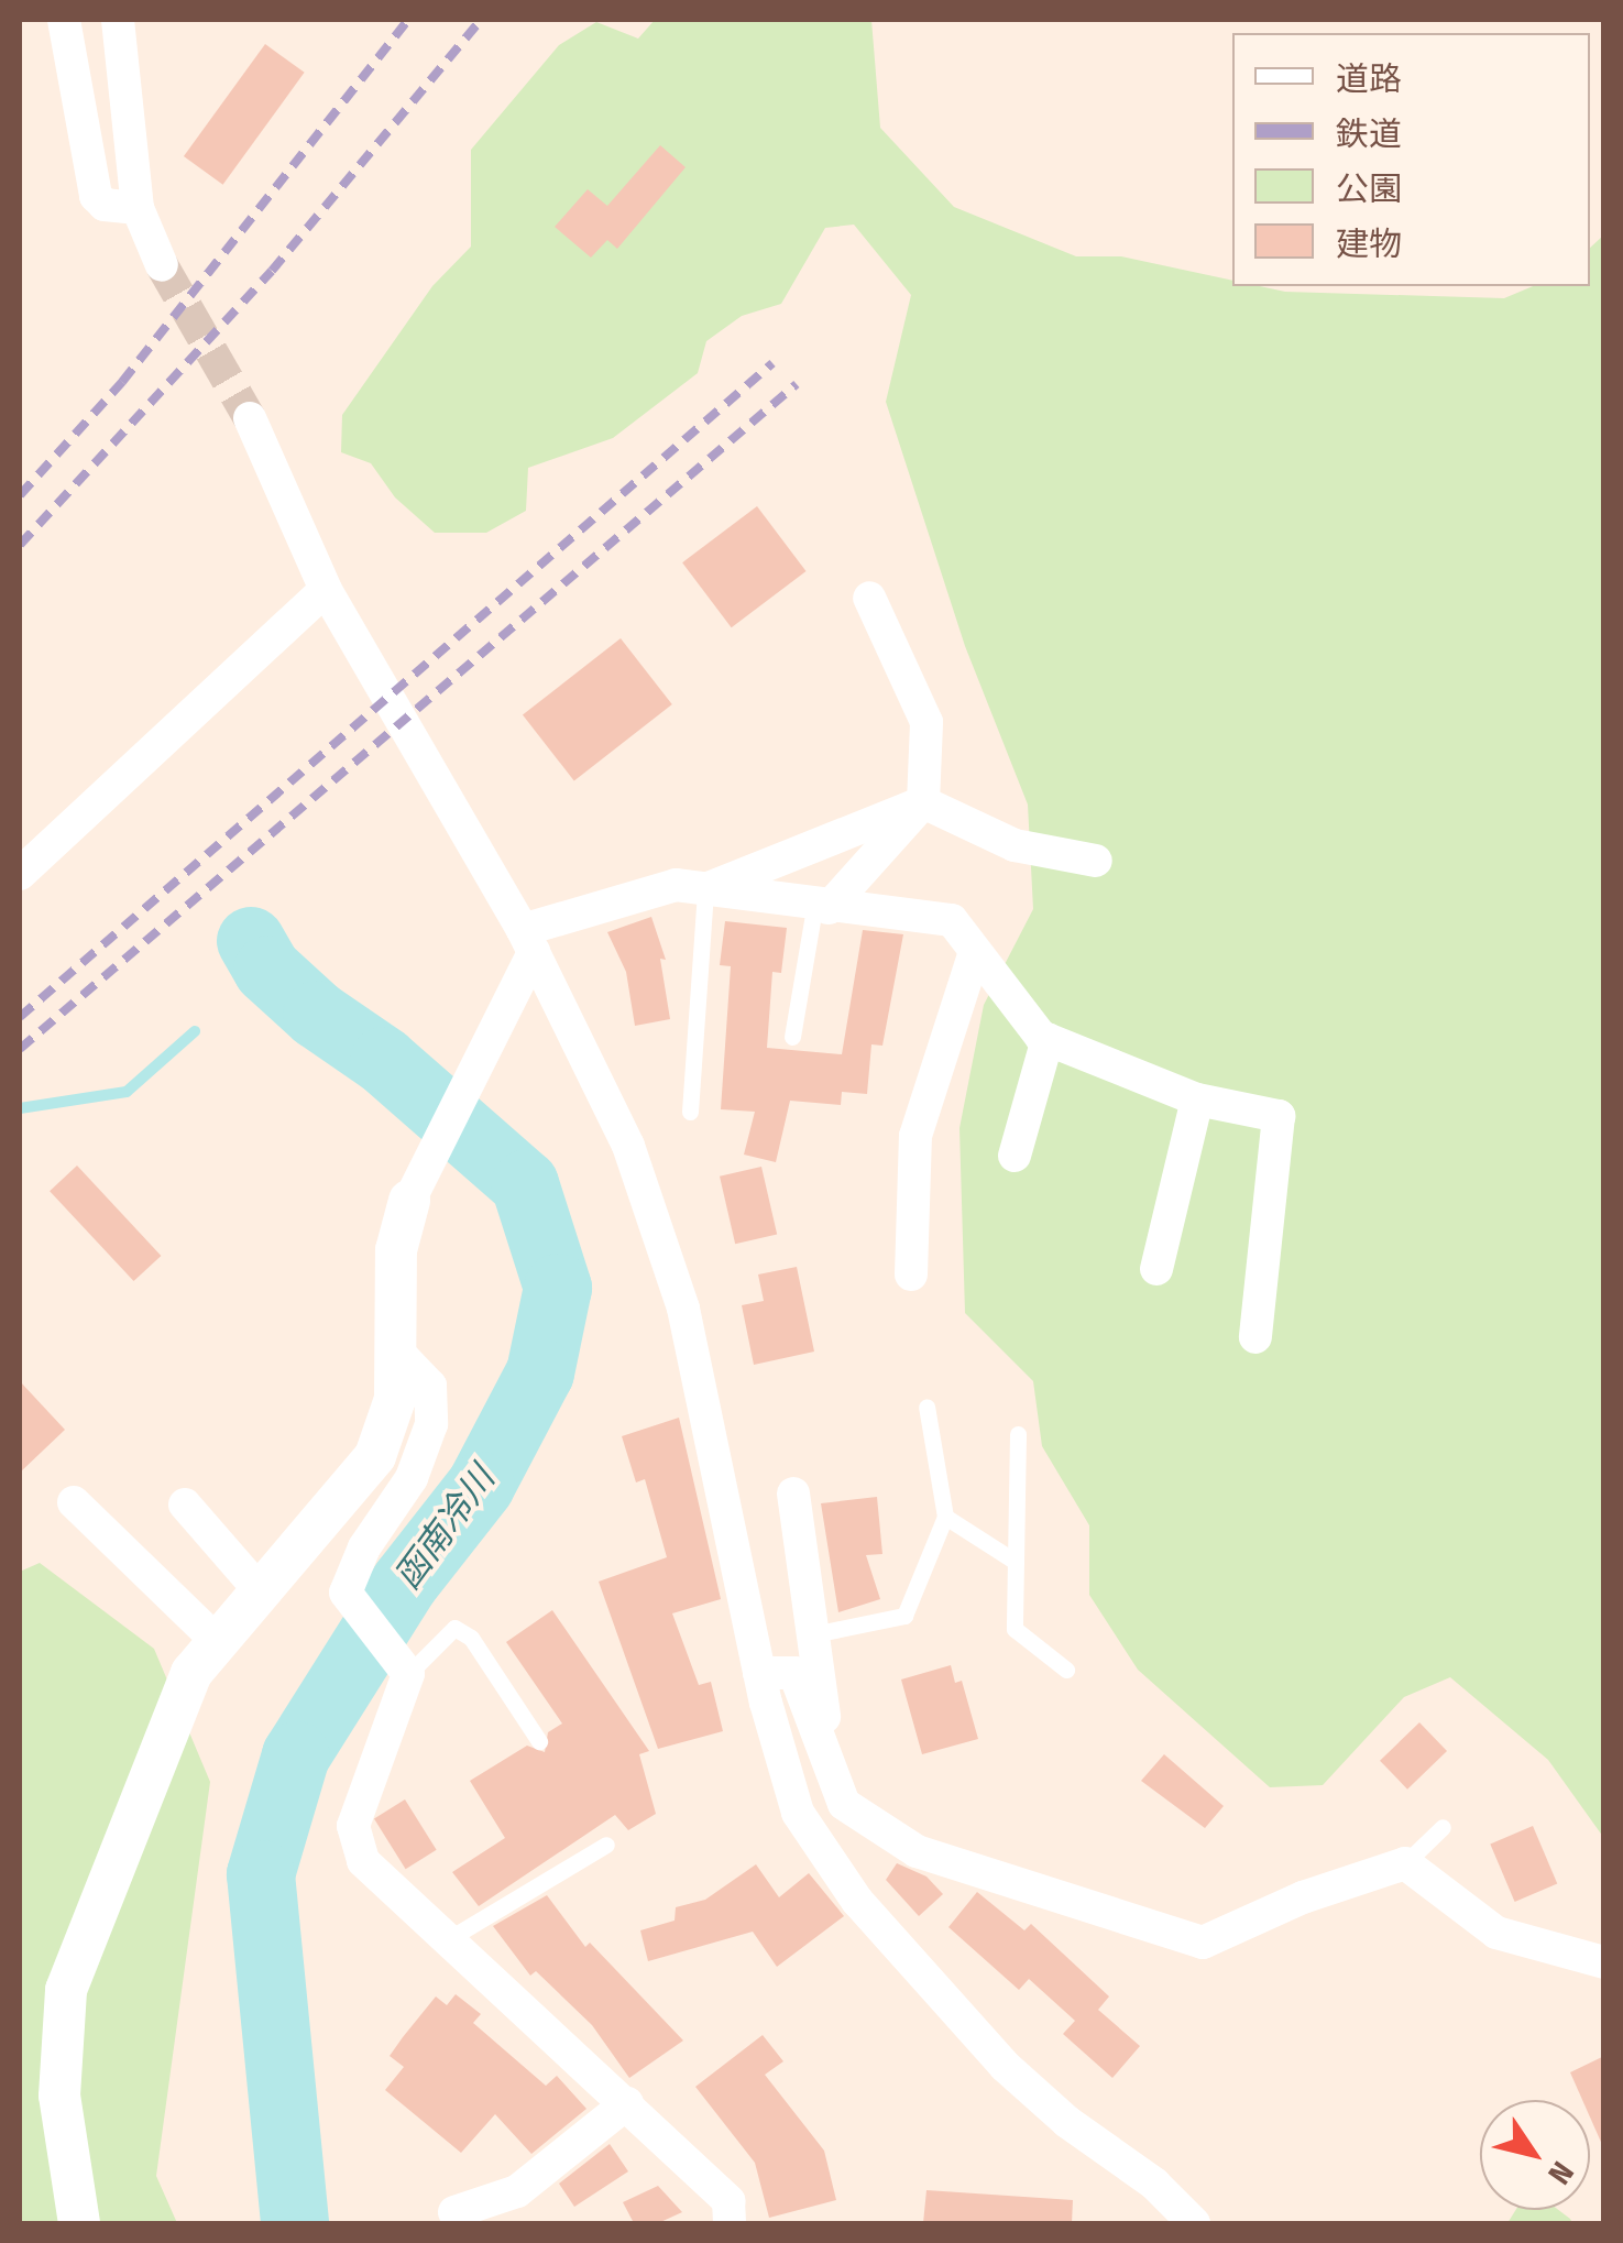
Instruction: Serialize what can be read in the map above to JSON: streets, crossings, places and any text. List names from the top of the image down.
{
  "water": ["函南冷川"],
  "legend": [
    "道路",
    "鉄道",
    "公園",
    "建物"
  ],
  "north": "bottom right"
}
